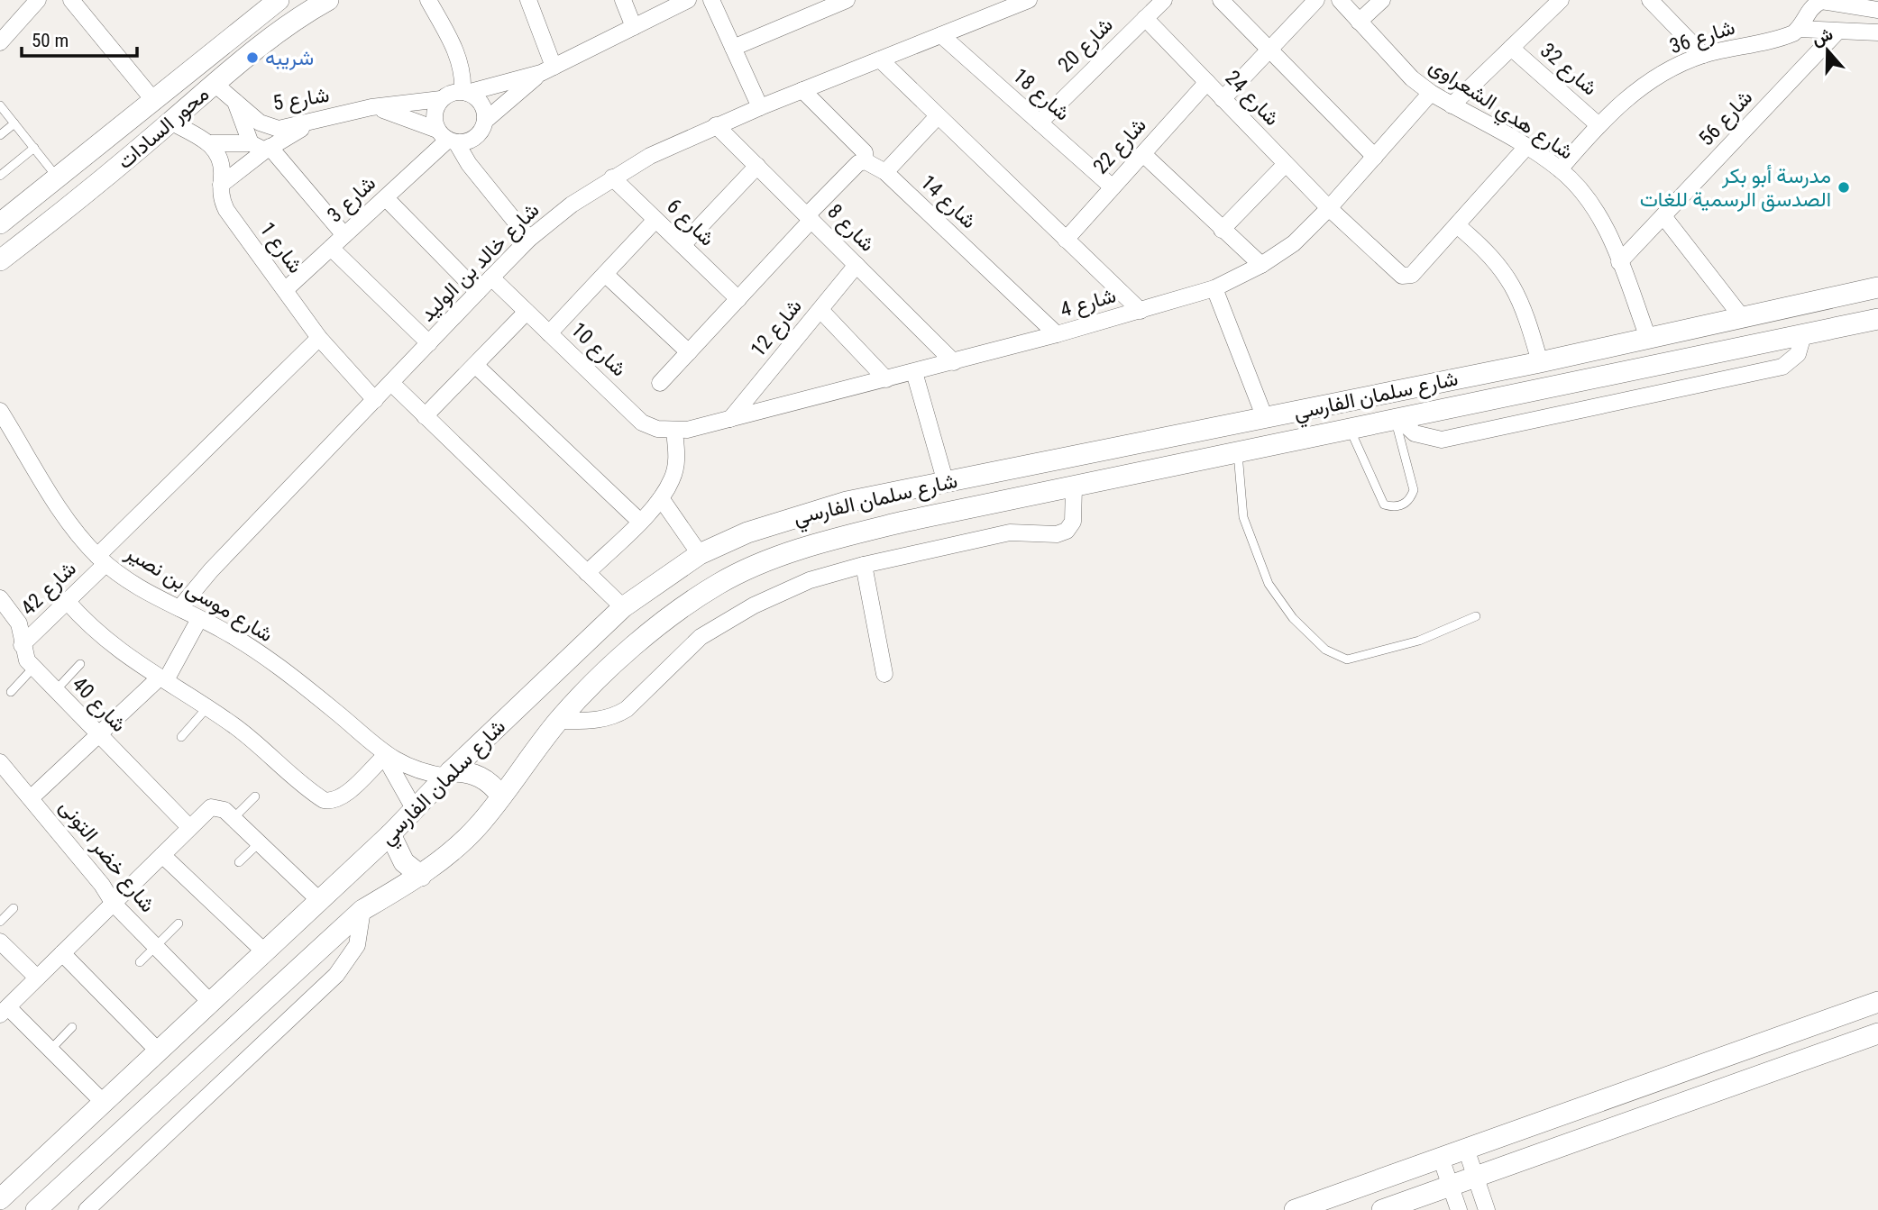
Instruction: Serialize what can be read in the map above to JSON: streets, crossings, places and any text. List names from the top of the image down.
{
  "streets": {
    "street": [
      "شارع 36",
      "شارع 20",
      "شارع 32",
      "شارع 18",
      "شارع 24",
      "شارع 5",
      "شارع هدي الشعراوى",
      "شارع 56",
      "محور السادات",
      "شارع 22",
      "شارع 3",
      "شارع 14",
      "شارع 6",
      "شارع 8",
      "شارع 1",
      "شارع خالد بن الوليد",
      "شارع 4",
      "شارع 12",
      "شارع 10",
      "شارع سلمان الفارسي",
      "شارع 42",
      "شارع موسى بن نصير",
      "شارع 40",
      "شارع خضر التونى"
    ]
  },
  "crossings": [
    ["شارع 36", "شارع 32"],
    ["شارع 36", "شارع هدي الشعراوى"],
    ["شارع 20", "شارع 18"],
    ["شارع 20", "شارع 24"],
    ["شارع 18", "شارع 22"],
    ["شارع 18", "شارع خالد بن الوليد"],
    ["شارع 24", "شارع هدي الشعراوى"],
    ["شارع 24", "شارع 22"],
    ["شارع 24", "شارع 4"],
    ["شارع 5", "محور السادات"],
    ["شارع 5", "شارع 3"],
    ["شارع هدي الشعراوى", "شارع 56"],
    ["شارع هدي الشعراوى", "شارع 4"],
    ["شارع هدي الشعراوى", "شارع سلمان الفارسي"],
    ["شارع 3", "شارع 1"],
    ["شارع 14", "شارع 4"],
    ["شارع 6", "شارع خالد بن الوليد"],
    ["شارع 8", "شارع خالد بن الوليد"],
    ["شارع 8", "شارع 4"],
    ["شارع 8", "شارع 12"],
    ["شارع 1", "شارع خالد بن الوليد"],
    ["شارع 1", "شارع 42"],
    ["شارع خالد بن الوليد", "شارع 10"],
    ["شارع خالد بن الوليد", "شارع موسى بن نصير"],
    ["شارع 4", "شارع 12"],
    ["شارع 4", "شارع 10"],
    ["شارع سلمان الفارسي", "شارع موسى بن نصير"],
    ["شارع سلمان الفارسي", "شارع خضر التونى"],
    ["شارع 42", "شارع موسى بن نصير"],
    ["شارع 42", "شارع 40"]
  ],
  "places": ["شريبه", "مدرسة أبو بكر الصدسق الرسمية للغات"],
  "scale_bar": "50 m",
  "north": "top"
}
